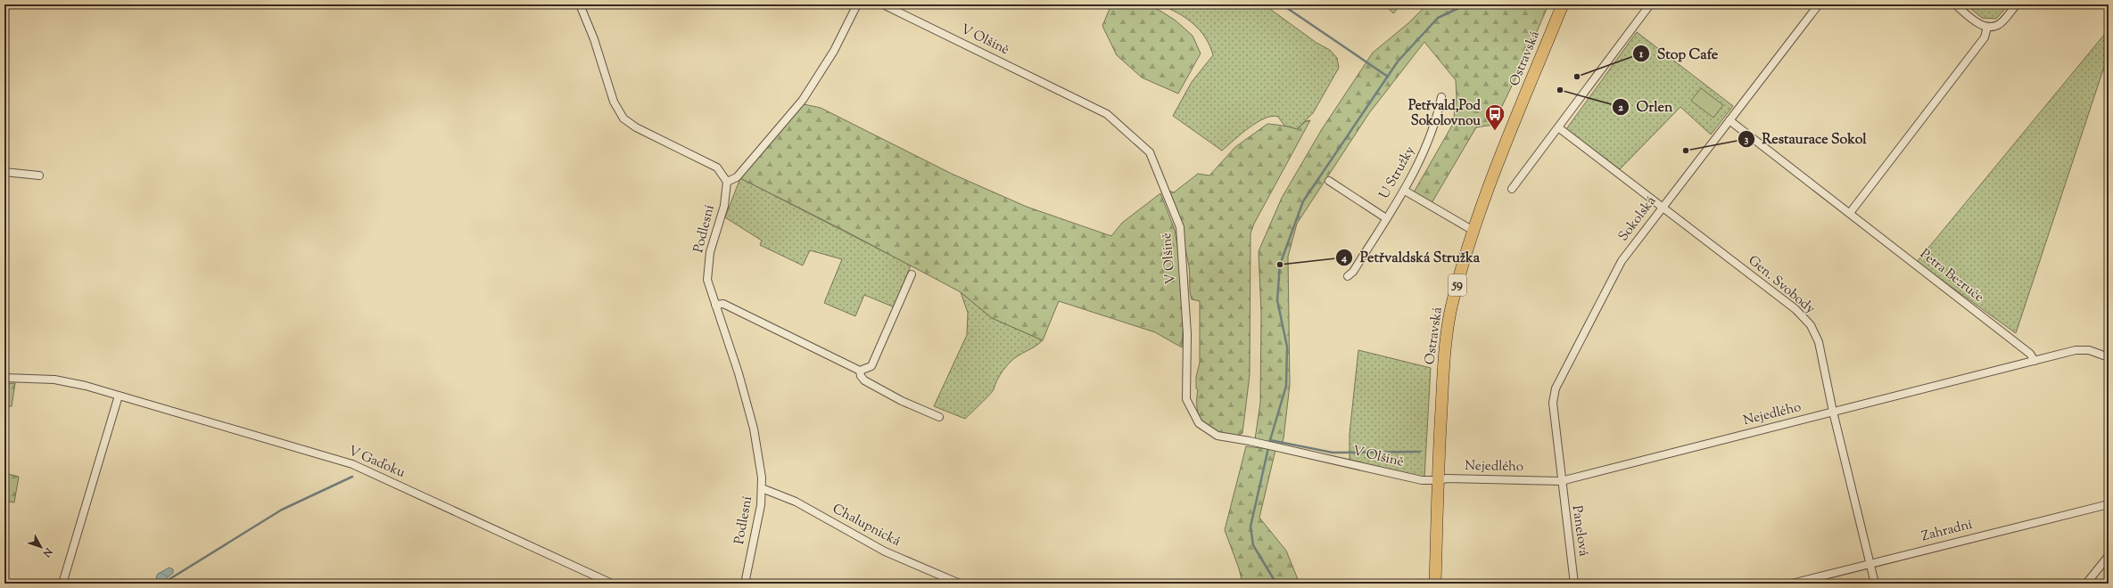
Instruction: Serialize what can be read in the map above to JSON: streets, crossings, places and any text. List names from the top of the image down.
{
  "streets": {
    "main road": ["Ostravská", "59"],
    "street": [
      "V Olšině",
      "U Stružky",
      "Sokolská",
      "Podlesní",
      "Petra Bezruče",
      "Gen. Svobody",
      "Nejedlého",
      "V Gaďoku",
      "Chalupnická",
      "Panelová",
      "Zahradní"
    ]
  },
  "crossings": [
    ["V Olšině", "Ostravská"],
    ["V Olšině", "Nejedlého"],
    ["Ostravská", "Nejedlého"],
    ["Sokolská", "Petra Bezruče"],
    ["Sokolská", "Gen. Svobody"],
    ["Sokolská", "Nejedlého"],
    ["Sokolská", "Panelová"],
    ["Podlesní", "Chalupnická"],
    ["Petra Bezruče", "Nejedlého"],
    ["Gen. Svobody", "Nejedlého"],
    ["Gen. Svobody", "Zahradní"],
    ["Nejedlého", "Panelová"]
  ],
  "places": {
    "other": [
      "Stop Cafe",
      "Orlen",
      "Restaurace Sokol",
      "Petřvaldská Stružka"
    ],
    "bus stop": ["Petřvald,Pod Sokolovnou"]
  },
  "north": "bottom right"
}
